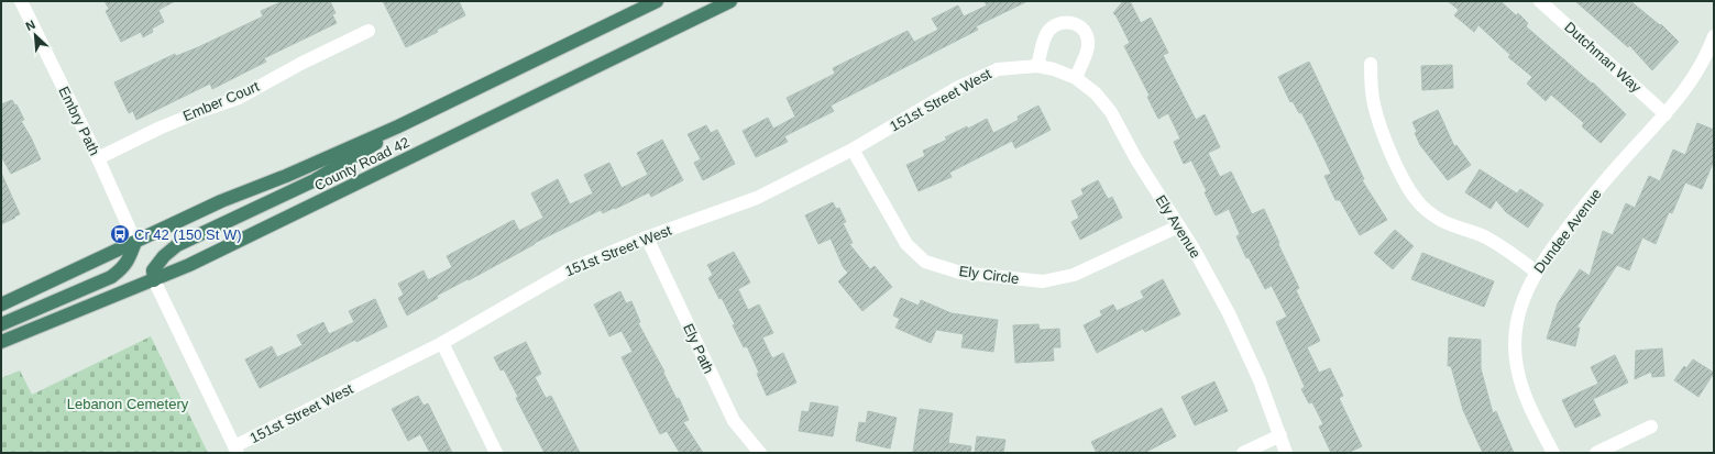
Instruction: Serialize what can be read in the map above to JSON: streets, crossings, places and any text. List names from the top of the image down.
{
  "streets": {
    "highway": ["County Road 42"],
    "street": [
      "Dutchman Way",
      "151st Street West",
      "Ember Court",
      "Embry Path",
      "Ely Avenue",
      "Dundee Avenue",
      "Ely Circle",
      "Ely Path"
    ]
  },
  "crossings": [
    ["Dutchman Way", "Dundee Avenue"],
    ["151st Street West", "Ely Avenue"],
    ["151st Street West", "Ely Circle"],
    ["151st Street West", "Ely Path"],
    ["Ember Court", "Embry Path"],
    ["Embry Path", "County Road 42"],
    ["Ely Avenue", "Ely Circle"]
  ],
  "parks": ["Lebanon Cemetery"],
  "places": {
    "bus stop": ["Cr 42 (150 St W)"]
  },
  "north": "top left"
}
